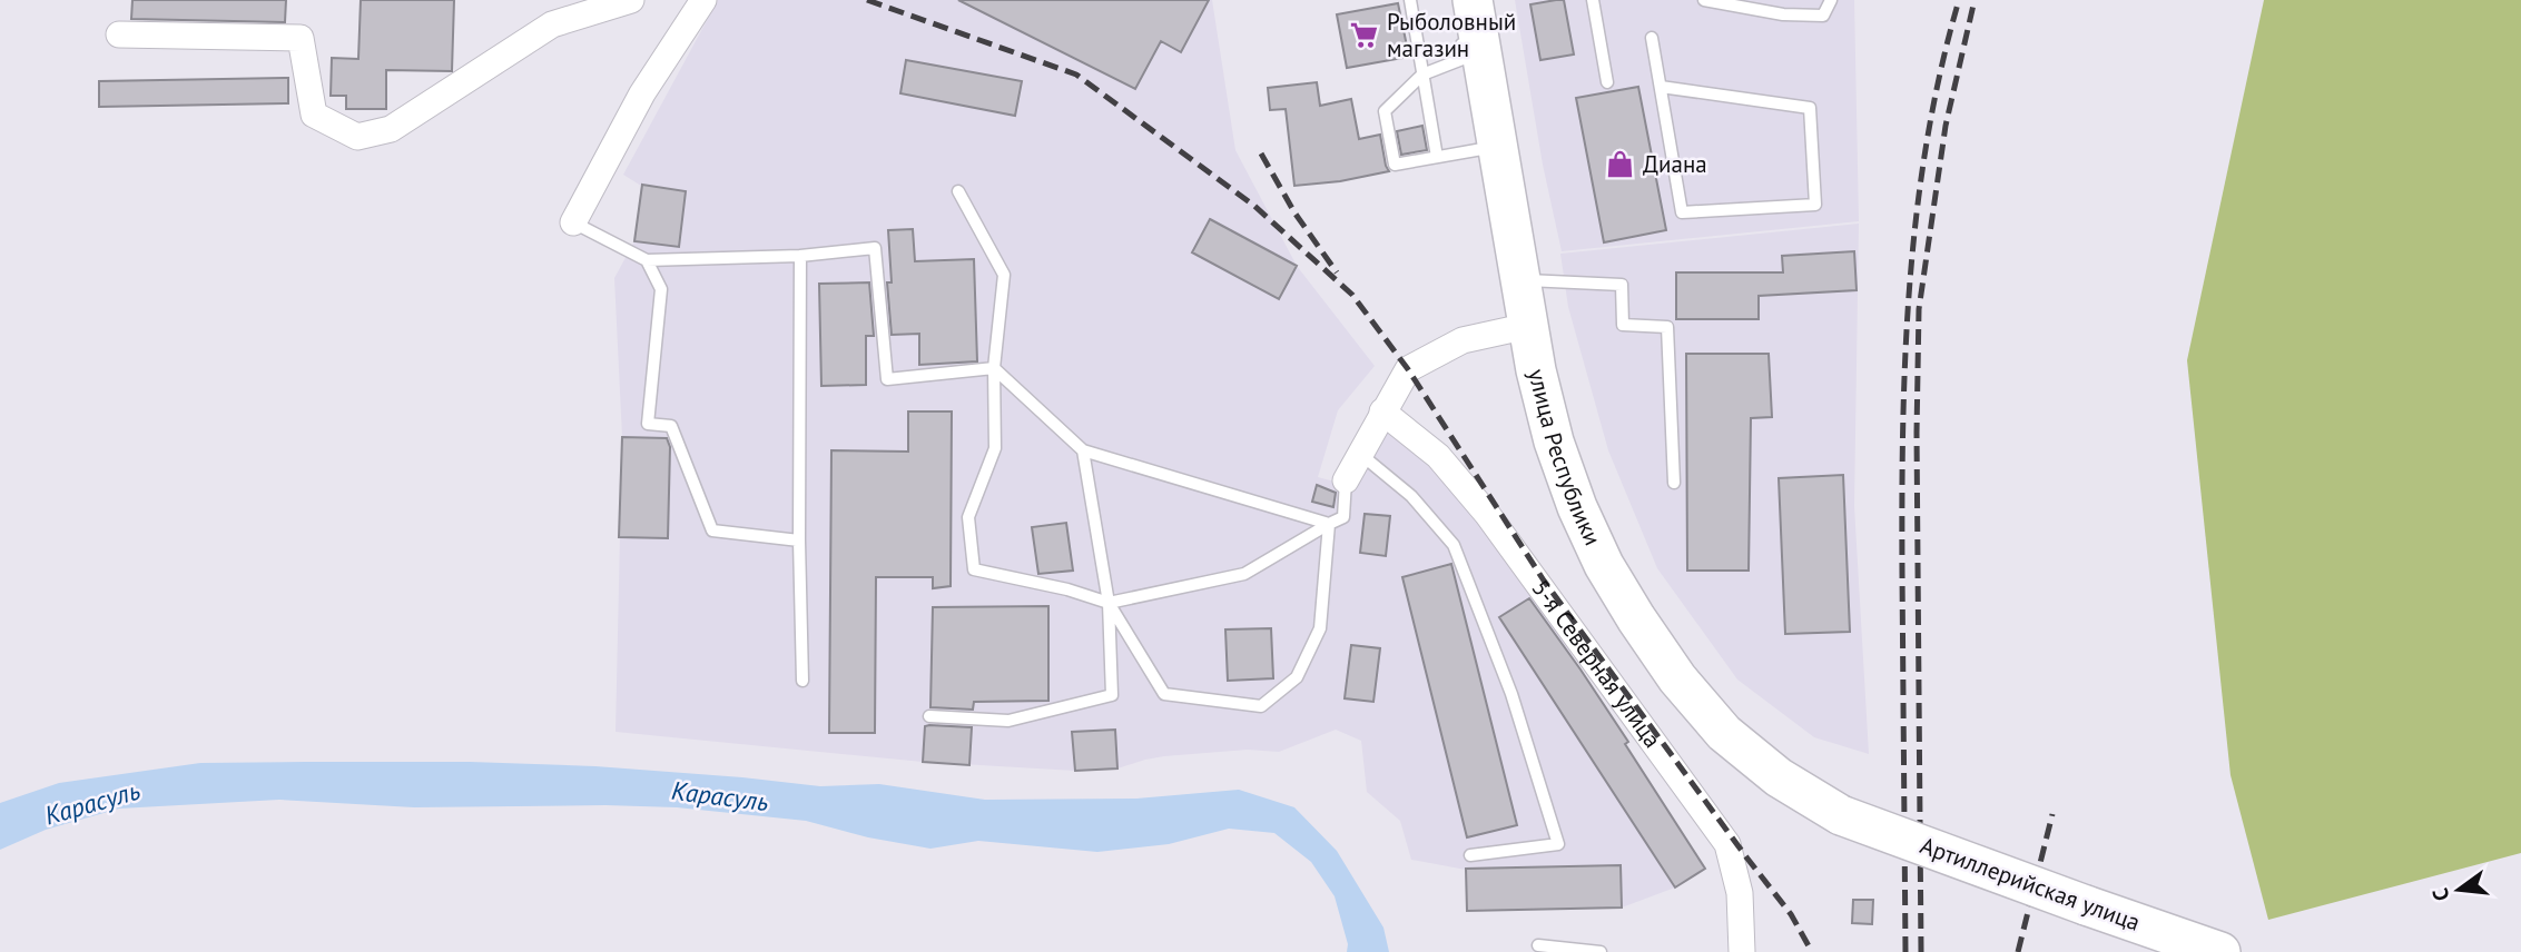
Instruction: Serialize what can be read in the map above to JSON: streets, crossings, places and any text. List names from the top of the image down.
{
  "streets": {
    "main road": ["улица Республики", "Артиллерийская улица"],
    "street": ["5-я Северная улица"]
  },
  "crossings": [
    ["улица Республики", "Артиллерийская улица"]
  ],
  "water": ["Карасуль"],
  "places": {
    "supermarket": ["Рыболовный магазин"],
    "shop": ["Диана"]
  },
  "north": "left"
}
